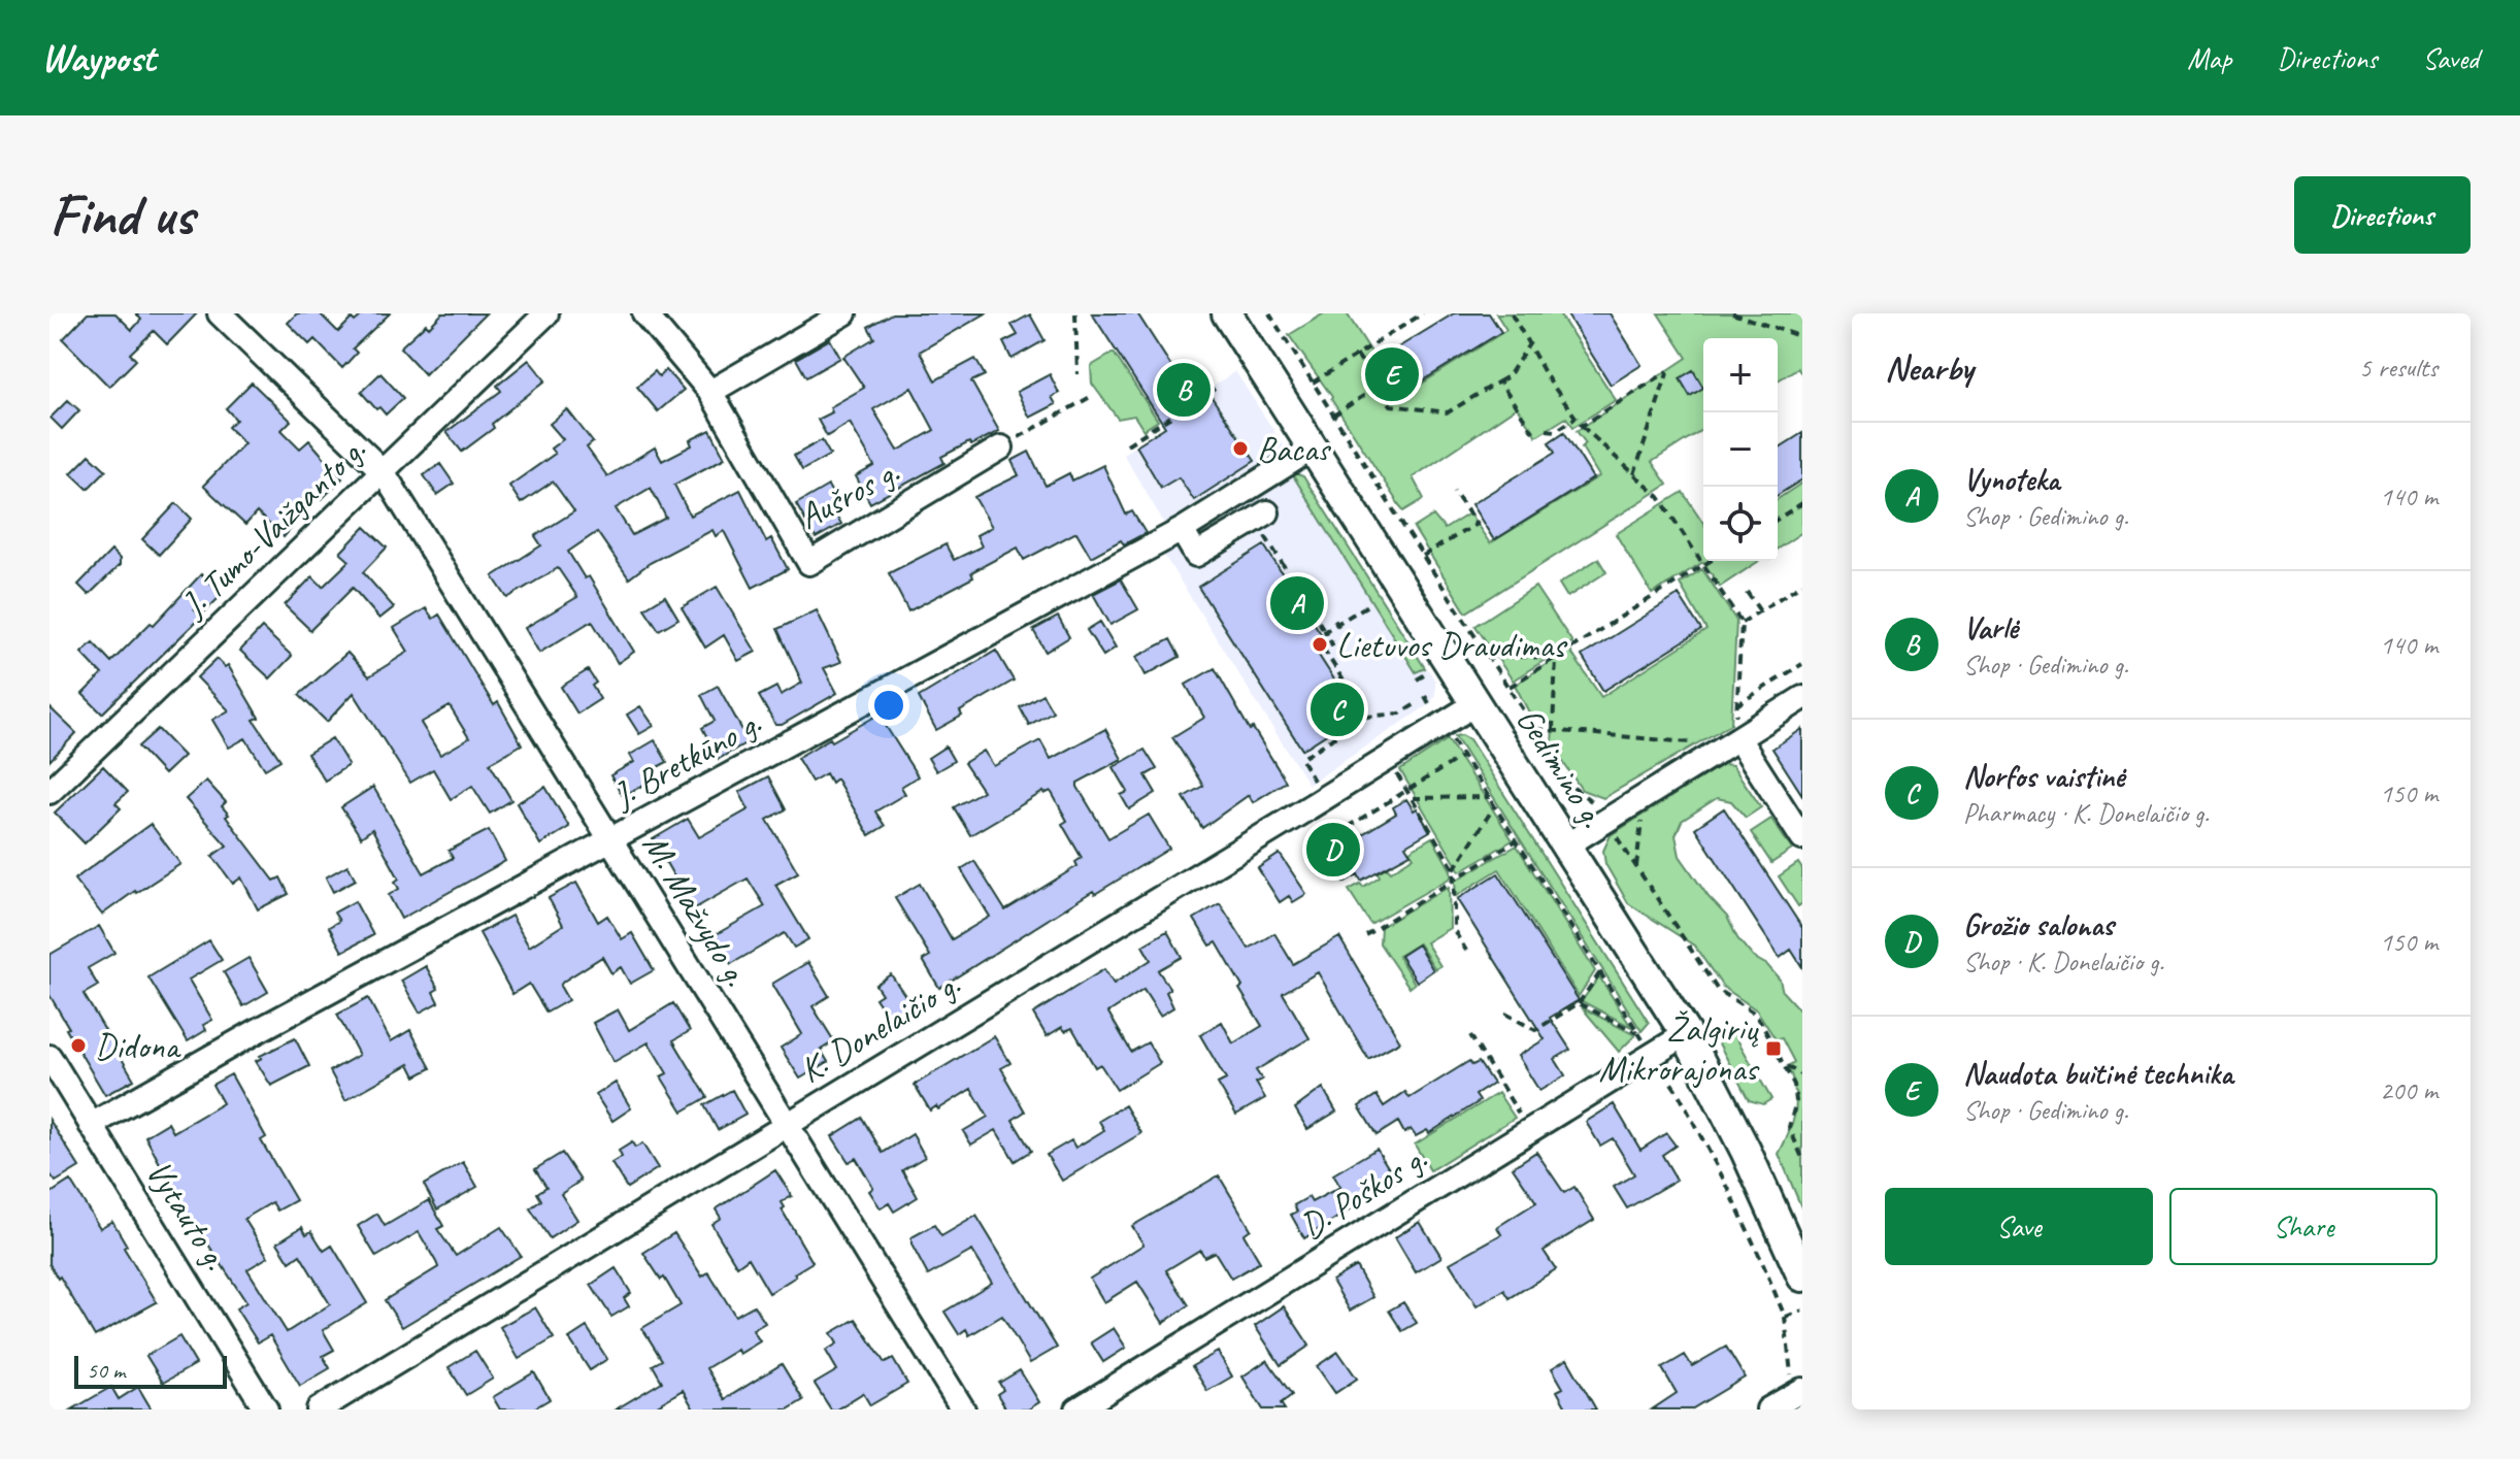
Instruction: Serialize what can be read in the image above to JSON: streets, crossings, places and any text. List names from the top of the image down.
{
  "streets": {
    "main road": ["Gedimino g."],
    "street": [
      "Aušros g.",
      "J. Tumo-Vaižganto g.",
      "J. Bretkūno g.",
      "M. Mažvydo g.",
      "K. Donelaičio g.",
      "D. Poškos g.",
      "Vytauto g."
    ]
  },
  "crossings": [
    ["J. Tumo-Vaižganto g.", "M. Mažvydo g."],
    ["J. Bretkūno g.", "Gedimino g."],
    ["J. Bretkūno g.", "M. Mažvydo g."],
    ["J. Bretkūno g.", "Vytauto g."],
    ["Gedimino g.", "K. Donelaičio g."],
    ["Gedimino g.", "D. Poškos g."],
    ["M. Mažvydo g.", "K. Donelaičio g."]
  ],
  "places": {
    "other": ["Bacas", "Lietuvos Draudimas", "Didona"],
    "transit": ["Žalgirių Mikrorajonas"]
  },
  "scale_bar": "50 m",
  "page": {
    "header": "Waypost",
    "nav": ["Map", "Directions", "Saved"],
    "buttons": [
      "Directions",
      ["Save", "Share"]
    ],
    "title": "Find us",
    "heading": ["Nearby", "5 results"],
    "map_buttons": ["+", "−"],
    "pins": [
      "E",
      "B",
      "A",
      "C",
      "D"
    ],
    "list": [
      {
        "mark": "A",
        "name": "Vynoteka",
        "note": "Shop · Gedimino g.",
        "value": "140 m"
      },
      {
        "mark": "B",
        "name": "Varlė",
        "note": "Shop · Gedimino g.",
        "value": "140 m"
      },
      {
        "mark": "C",
        "name": "Norfos vaistinė",
        "note": "Pharmacy · K. Donelaičio g.",
        "value": "150 m"
      },
      {
        "mark": "D",
        "name": "Grožio salonas",
        "note": "Shop · K. Donelaičio g.",
        "value": "150 m"
      },
      {
        "mark": "E",
        "name": "Naudota buitinė technika",
        "note": "Shop · Gedimino g.",
        "value": "200 m"
      }
    ],
    "scale": "50 m"
  }
}
